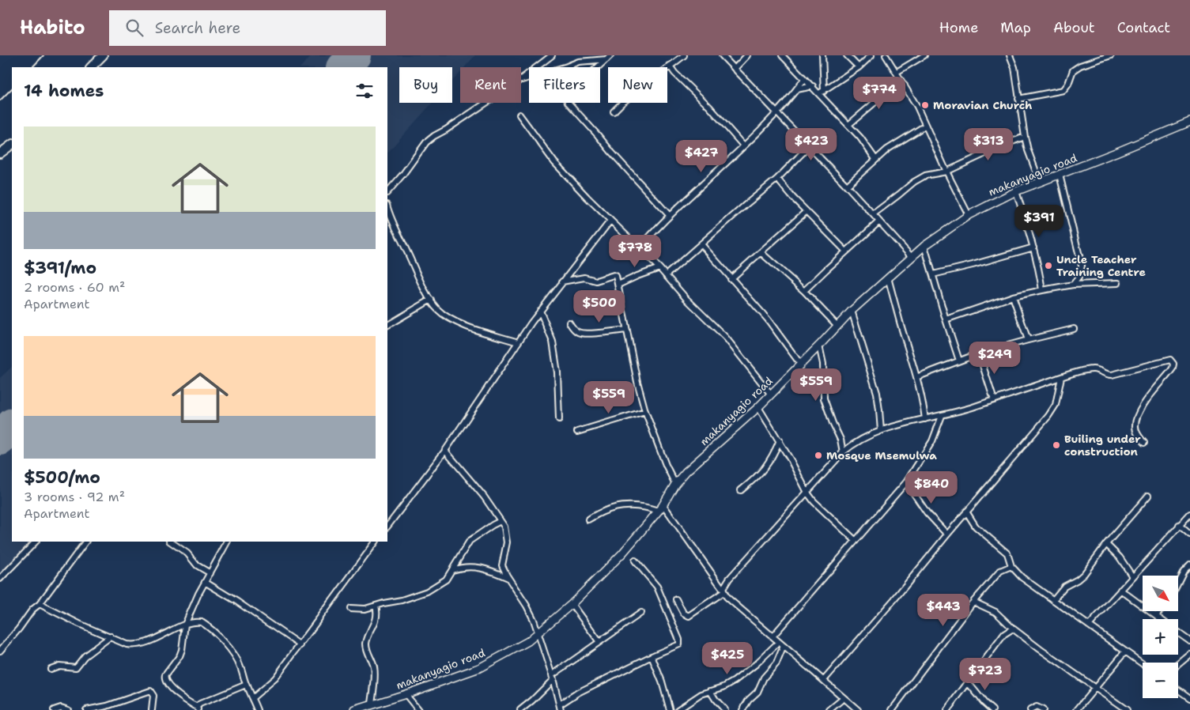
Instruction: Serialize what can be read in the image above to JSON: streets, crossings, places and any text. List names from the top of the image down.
{
  "streets": {
    "street": ["makanyagio road"]
  },
  "places": [
    "Moravian Church",
    "Uncle Teacher Training Centre",
    "Builing under construction",
    "Mosque Msemulwa"
  ],
  "north": "bottom right",
  "page": {
    "header": "Habito",
    "search": "Search here",
    "nav": [
      "Home",
      "Map",
      "About",
      "Contact"
    ],
    "chip": [
      "Buy",
      "Rent",
      "Filters",
      "New"
    ],
    "heading": "14 homes",
    "price": [
      "$774",
      "$423",
      "$313",
      "$427",
      "$391",
      "$778",
      "$500",
      "$249",
      "$559",
      "$559",
      "$840",
      "$443",
      "$425",
      "$723"
    ],
    "list": [
      {
        "name": "$391/mo",
        "note": "2 rooms · 60 m² · Apartment"
      },
      {
        "name": "$500/mo",
        "note": "3 rooms · 92 m² · Apartment"
      }
    ],
    "map_buttons": ["+", "−"]
  }
}
